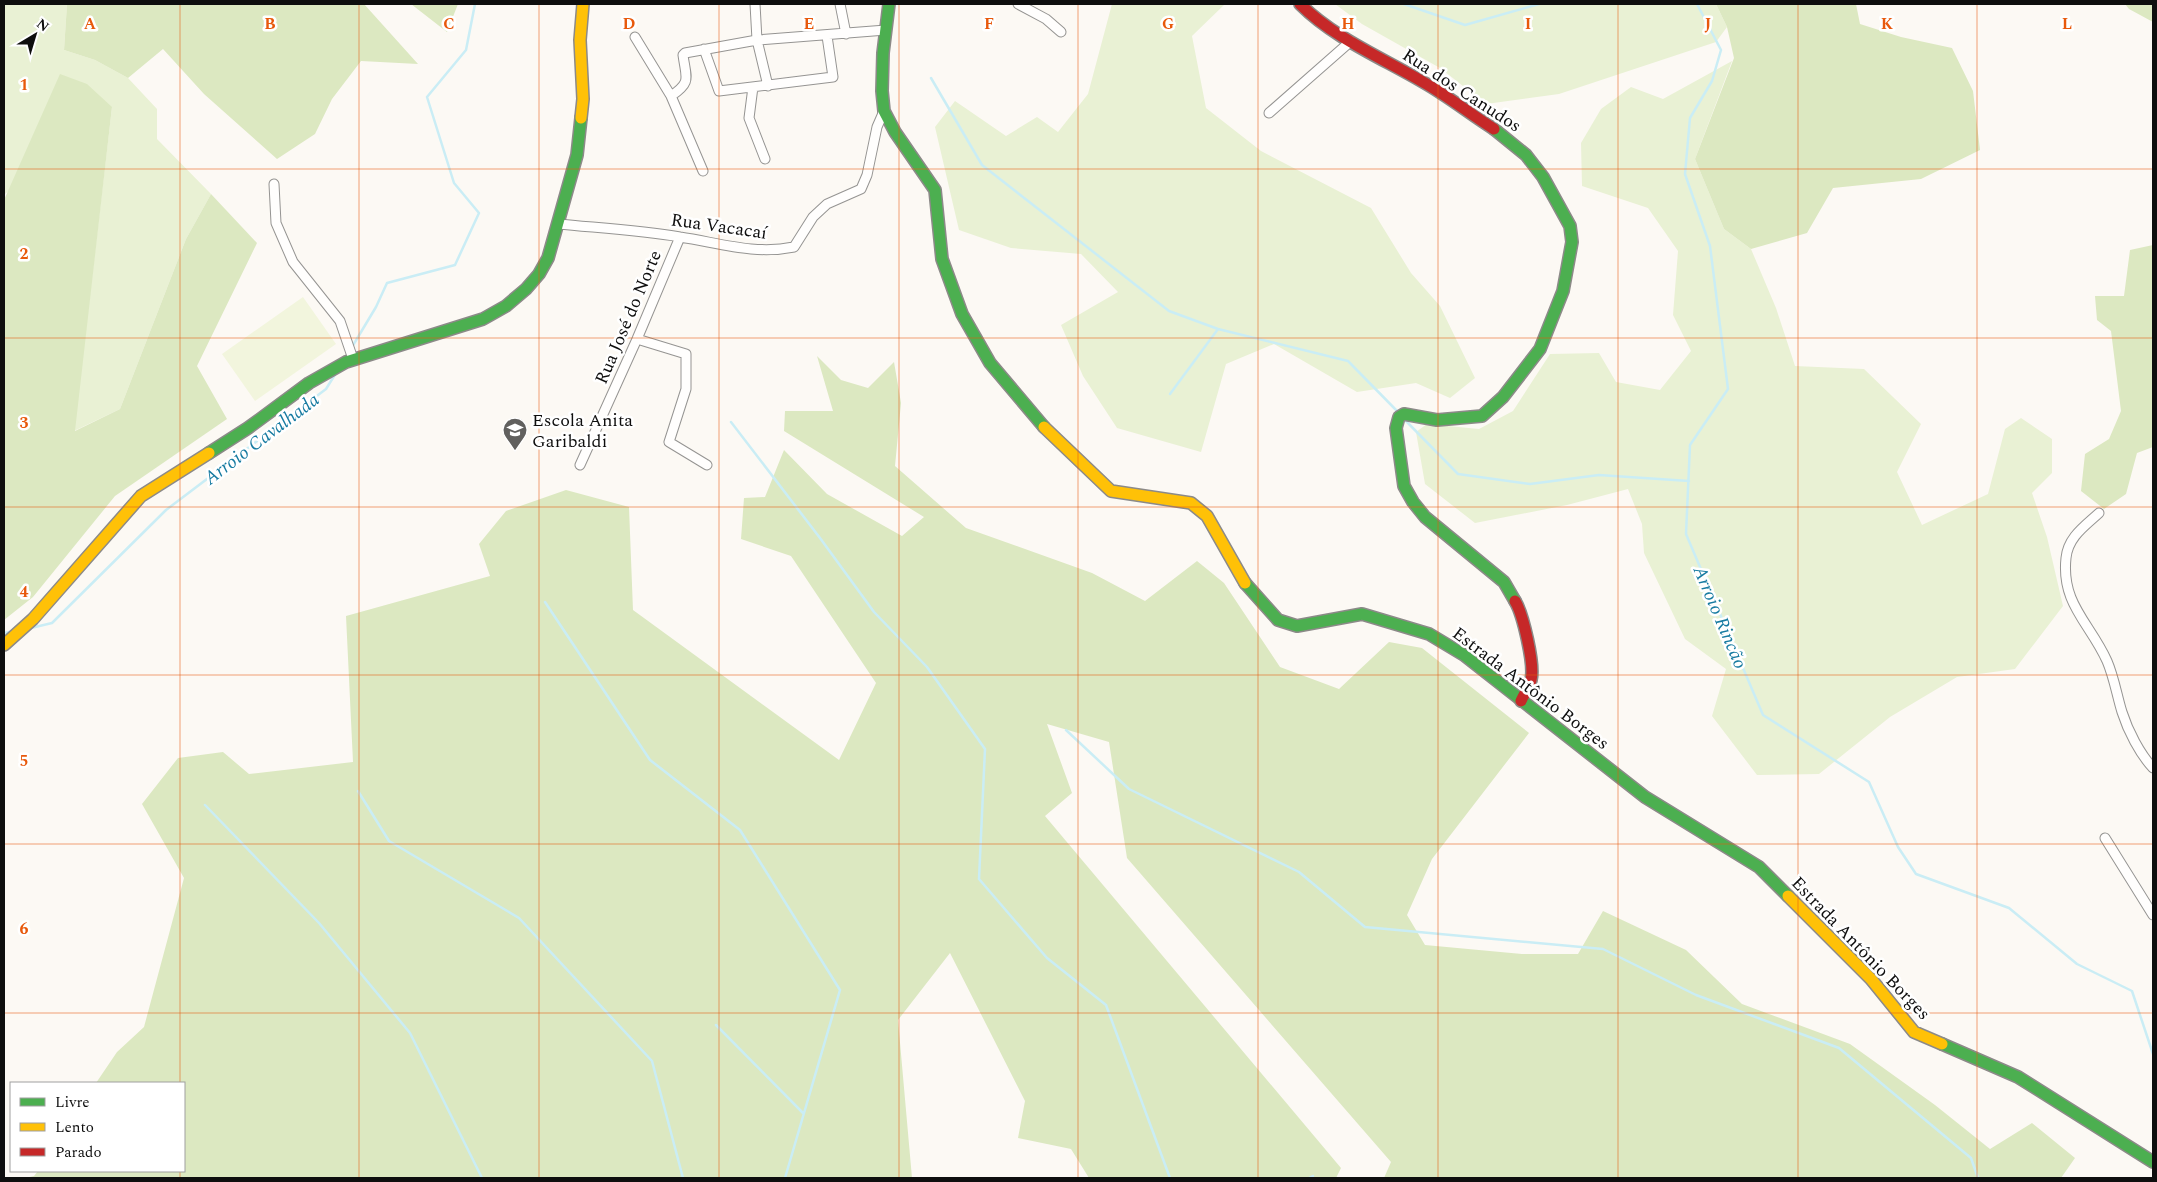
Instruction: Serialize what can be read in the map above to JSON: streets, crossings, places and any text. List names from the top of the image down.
{
  "streets": {
    "street": [
      "Rua dos Canudos",
      "Rua Vacacaí",
      "Rua José do Norte",
      "Estrada Antônio Borges"
    ]
  },
  "crossings": [
    ["Rua dos Canudos", "Estrada Antônio Borges"],
    ["Rua Vacacaí", "Rua José do Norte"],
    ["Rua Vacacaí", "Estrada Antônio Borges"]
  ],
  "water": ["Arroio Cavalhada", "Arroio Rincão"],
  "places": {
    "school or university": ["Escola Anita Garibaldi"]
  },
  "legend": ["Livre", "Lento", "Parado"],
  "north": "top right",
  "grid": {
    "columns": [
      "A",
      "B",
      "C",
      "D",
      "E",
      "F",
      "G",
      "H",
      "I",
      "J",
      "K",
      "L"
    ],
    "rows": [
      "1",
      "2",
      "3",
      "4",
      "5",
      "6"
    ]
  }
}
